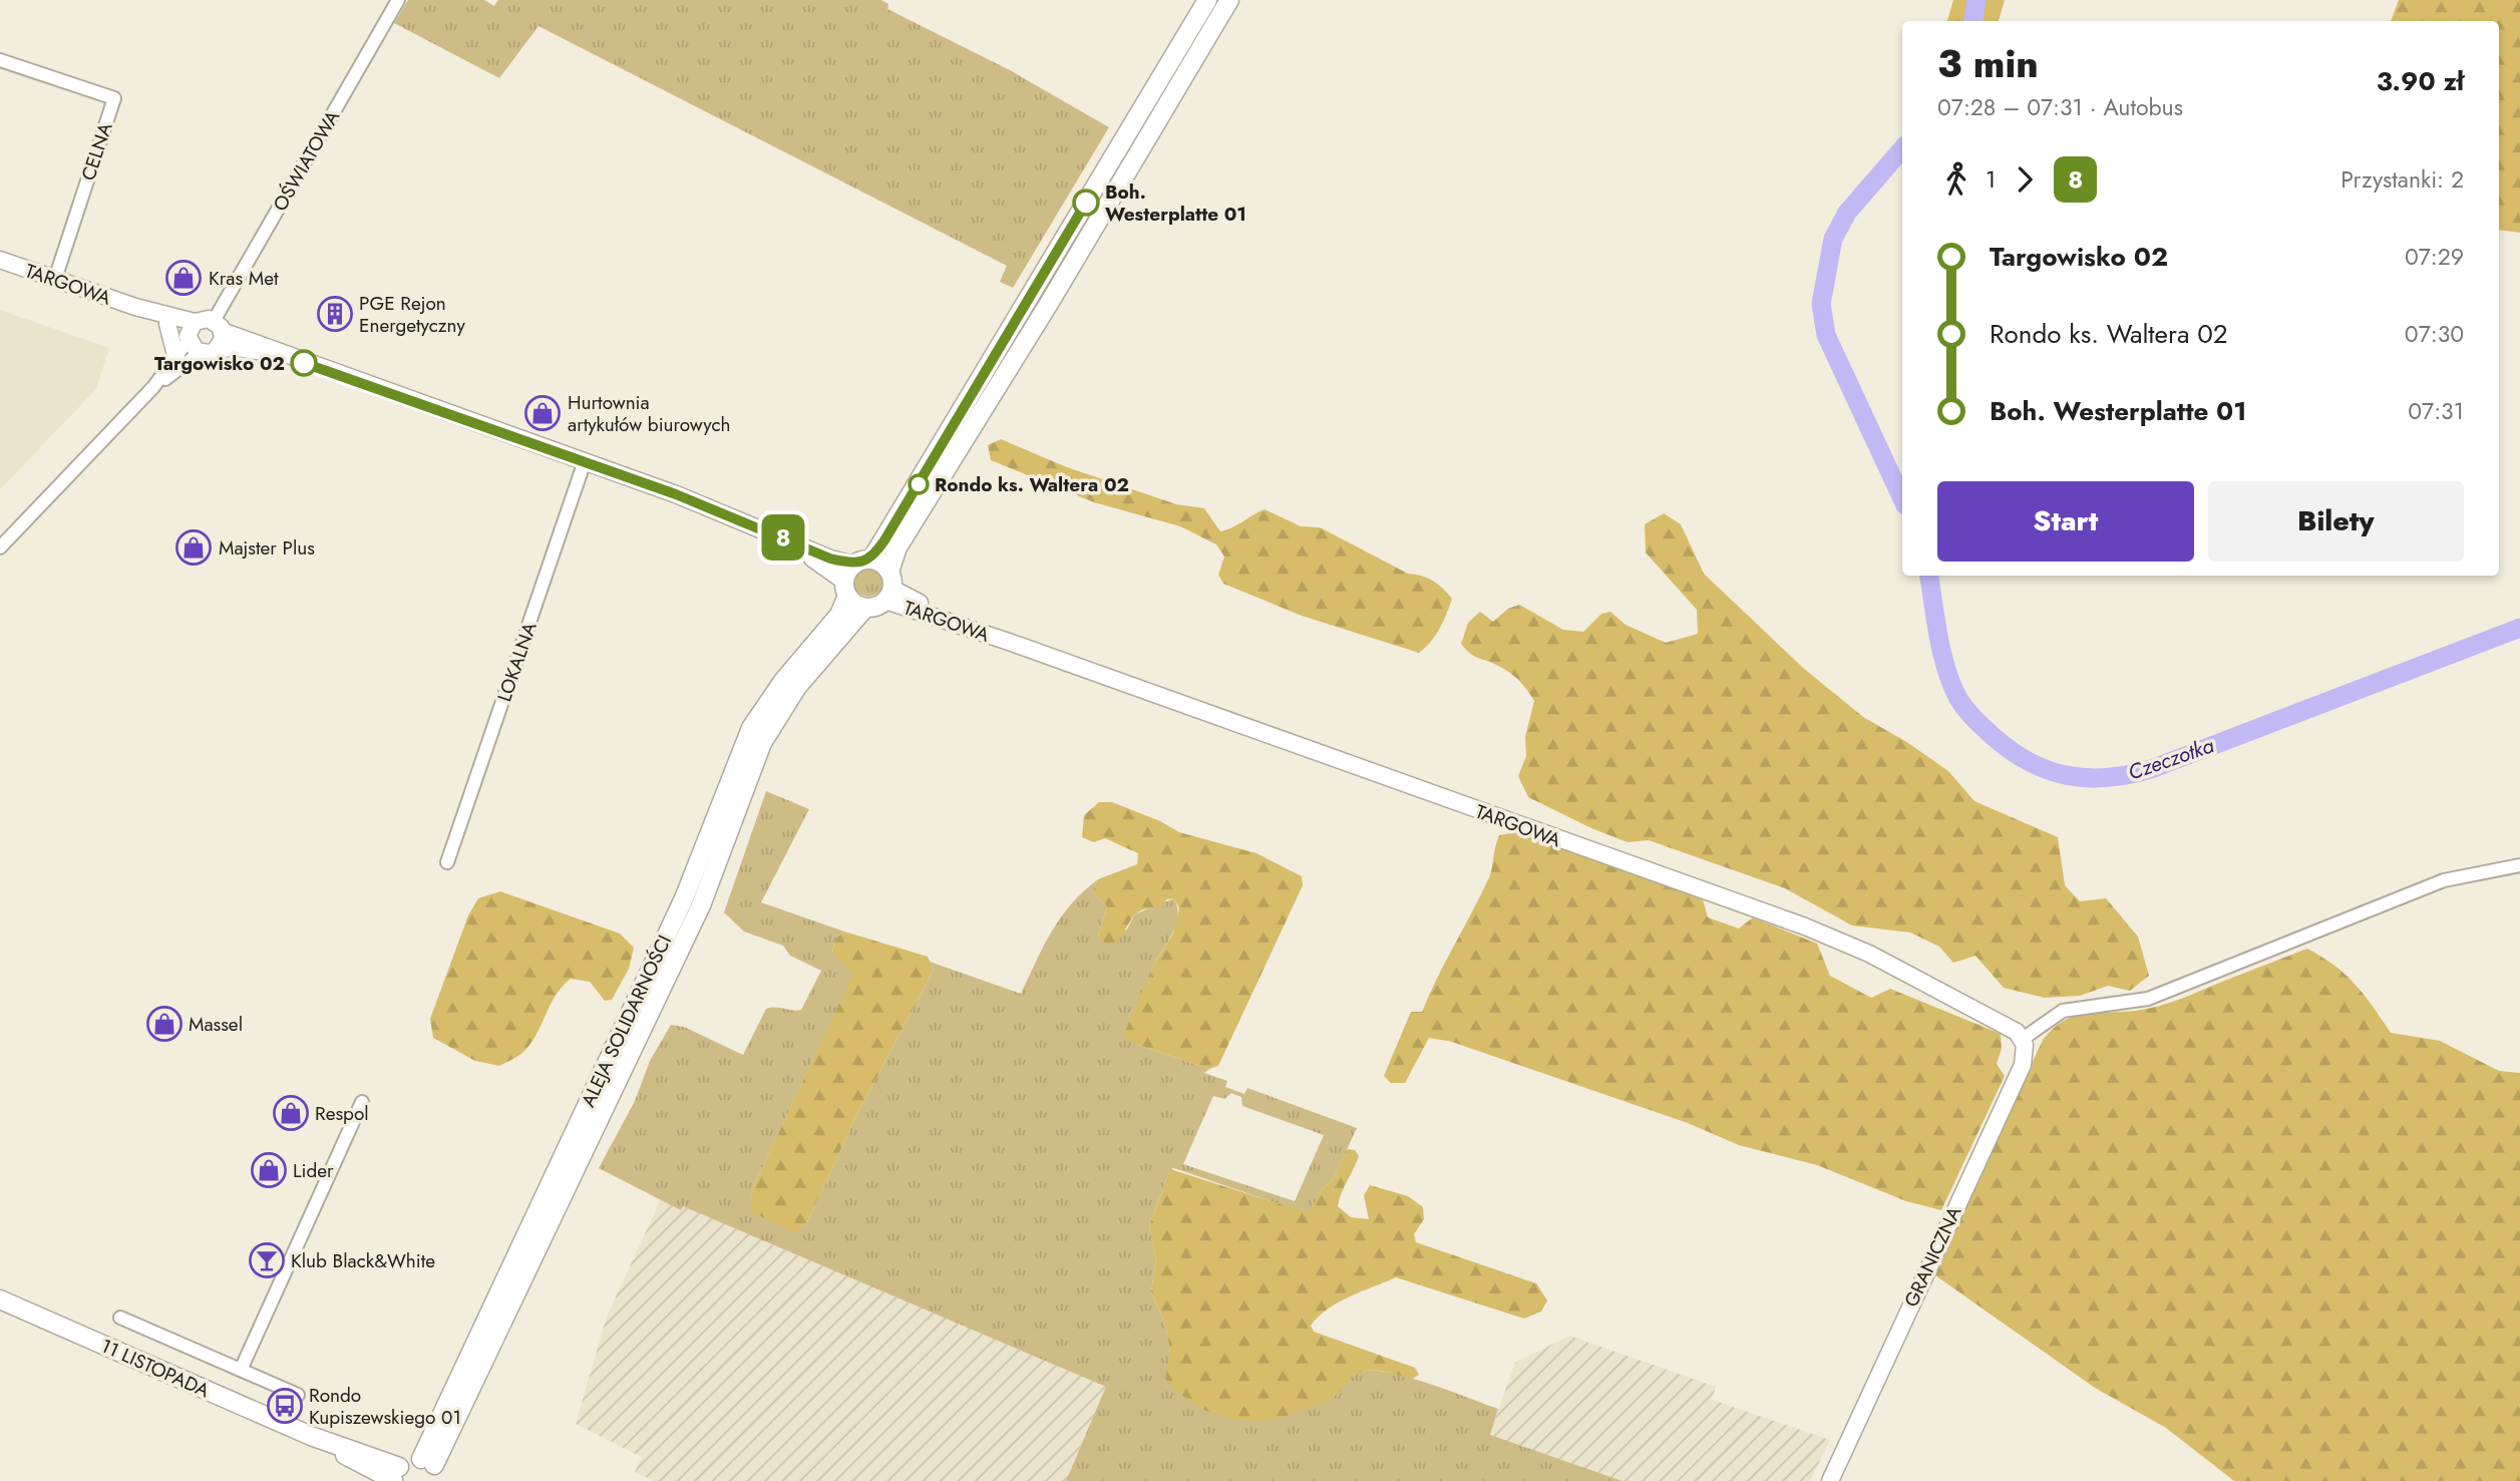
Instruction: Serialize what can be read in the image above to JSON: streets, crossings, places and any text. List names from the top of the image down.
{
  "streets": {
    "main road": ["ALEJA SOLIDARNOŚCI", "11 LISTOPADA"],
    "street": [
      "CELNA",
      "OŚWIATOWA",
      "TARGOWA",
      "LOKALNA",
      "GRANICZNA"
    ]
  },
  "crossings": [
    ["CELNA", "TARGOWA"],
    ["TARGOWA", "ALEJA SOLIDARNOŚCI"],
    ["TARGOWA", "GRANICZNA"]
  ],
  "water": ["Czeczotka"],
  "places": {
    "other": ["Boh. Westerplatte 01", "Targowisko 02", "Rondo ks. Waltera 02"],
    "shop": [
      "Kras Met",
      "Hurtownia artykułów biurowych",
      "Majster Plus",
      "Massel",
      "Respol",
      "Lider"
    ],
    "building": ["PGE Rejon Energetyczny"],
    "bar": ["Klub Black&White"],
    "bus stop": ["Rondo Kupiszewskiego 01"]
  },
  "lines": ["bus line 8"],
  "page": {
    "on_map": "8",
    "heading": ["3 min", "07:28 – 07:31 · Autobus", "3.90 zł"],
    "legs": ["1", "8", "Przystanki: 2"],
    "list": [
      {
        "name": "Targowisko 02",
        "value": "07:29"
      },
      {
        "name": "Rondo ks. Waltera 02",
        "value": "07:30"
      },
      {
        "name": "Boh. Westerplatte 01",
        "value": "07:31"
      }
    ],
    "buttons": ["Start", "Bilety"]
  }
}
